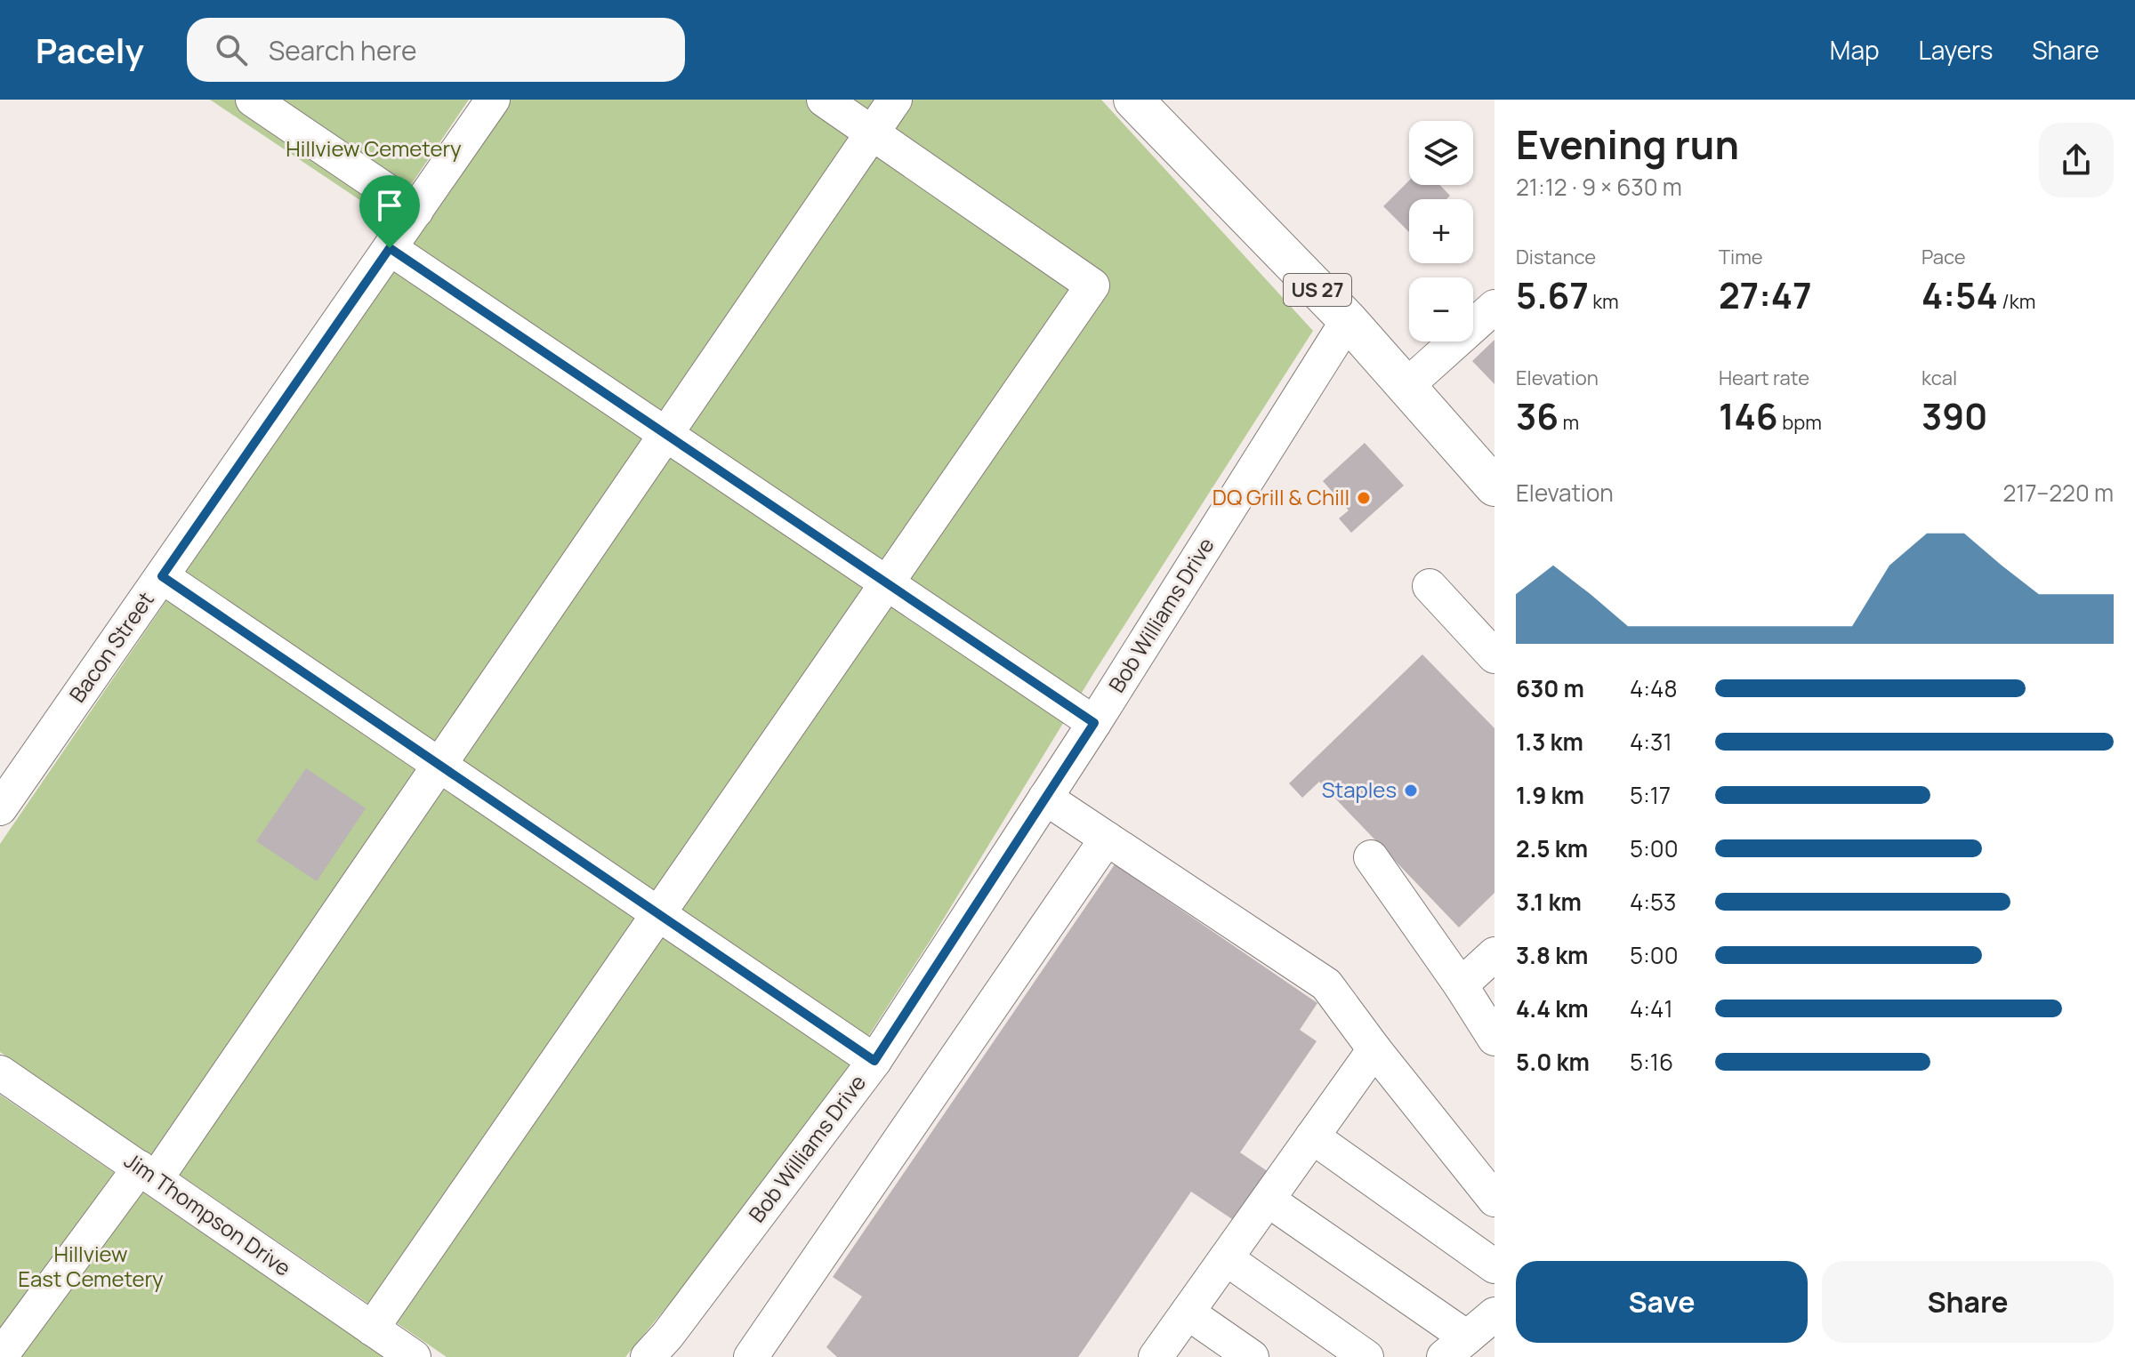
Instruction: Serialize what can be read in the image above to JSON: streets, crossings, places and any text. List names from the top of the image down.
{
  "streets": {
    "highway": ["US 27"],
    "street": ["Bob Williams Drive", "Bacon Street", "Jim Thompson Drive"]
  },
  "crossings": [
    ["US 27", "Bob Williams Drive"]
  ],
  "parks": ["Hillview Cemetery", "Hillview East Cemetery"],
  "places": ["DQ Grill & Chill", "Staples"],
  "page": {
    "header": "Pacely",
    "search": "Search here",
    "nav": ["Map", "Layers", "Share"],
    "heading": ["Evening run", "21:12 · 9 × 630 m"],
    "map_buttons": ["+", "−"],
    "stats": [
      ["Distance", "5.67 km"],
      ["Time", "27:47"],
      ["Pace", "4:54 /km"],
      ["Elevation", "36 m"],
      ["Heart rate", "146 bpm"],
      ["kcal", "390"]
    ],
    "chart": ["Elevation", "217–220 m"],
    "list": [
      {
        "name": "630 m",
        "note": "4:48"
      },
      {
        "name": "1.3 km",
        "note": "4:31"
      },
      {
        "name": "1.9 km",
        "note": "5:17"
      },
      {
        "name": "2.5 km",
        "note": "5:00"
      },
      {
        "name": "3.1 km",
        "note": "4:53"
      },
      {
        "name": "3.8 km",
        "note": "5:00"
      },
      {
        "name": "4.4 km",
        "note": "4:41"
      },
      {
        "name": "5.0 km",
        "note": "5:16"
      }
    ],
    "buttons": ["Save", "Share"]
  }
}
